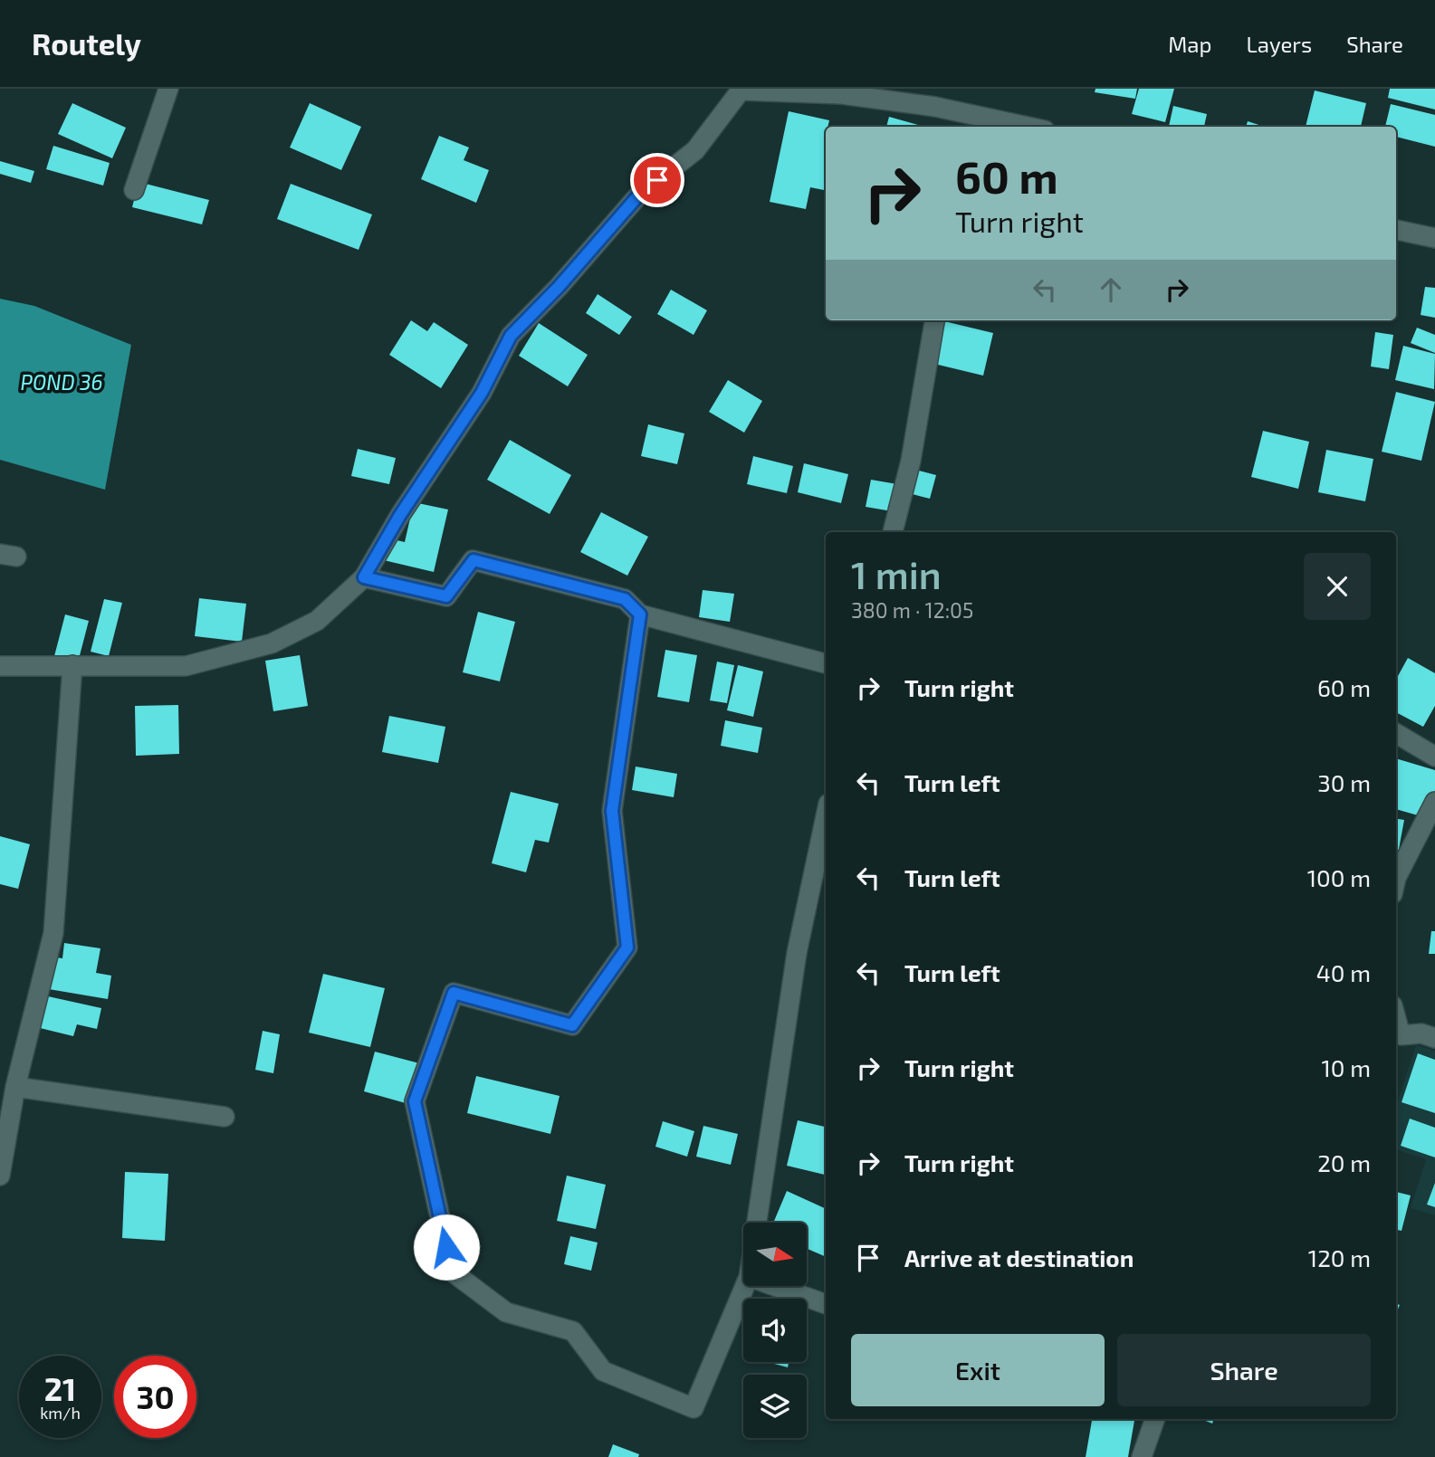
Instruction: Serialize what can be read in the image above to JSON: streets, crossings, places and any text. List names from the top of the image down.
{
  "water": ["POND 36"],
  "north": "right",
  "page": {
    "header": "Routely",
    "nav": ["Map", "Layers", "Share"],
    "turn": ["60 m", "Turn right"],
    "heading": ["1 min", "380 m · 12:05"],
    "list": [
      {
        "name": "Turn right",
        "value": "60 m"
      },
      {
        "name": "Turn left",
        "value": "30 m"
      },
      {
        "name": "Turn left",
        "value": "100 m"
      },
      {
        "name": "Turn left",
        "value": "40 m"
      },
      {
        "name": "Turn right",
        "value": "10 m"
      },
      {
        "name": "Turn right",
        "value": "20 m"
      },
      {
        "name": "Arrive at destination",
        "value": "120 m"
      }
    ],
    "buttons": ["Exit", "Share"],
    "speed": "21 km/h",
    "limit": "30"
  }
}
